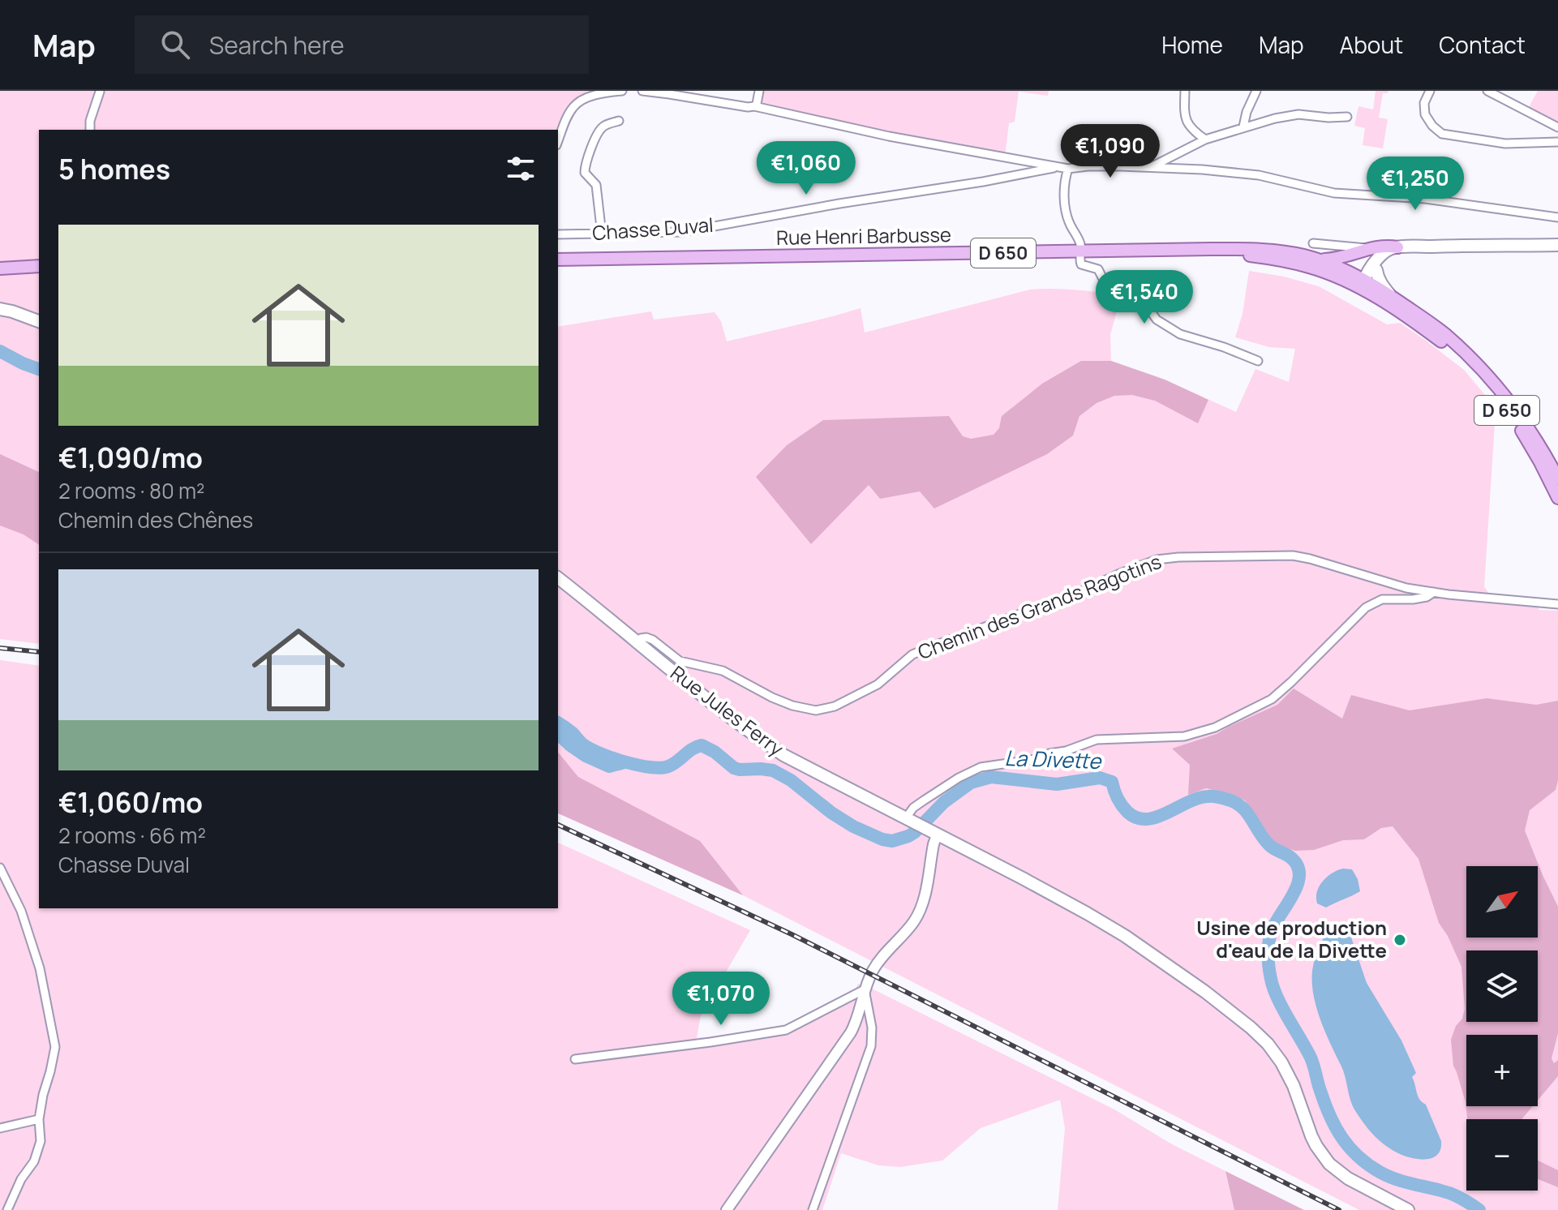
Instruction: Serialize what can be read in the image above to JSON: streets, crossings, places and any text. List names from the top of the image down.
{
  "streets": {
    "main road": ["Rue Henri Barbusse", "D 650", "Rue Jules Ferry"],
    "street": ["Chasse Duval", "Chemin des Grands Ragotins"]
  },
  "crossings": [
    ["Rue Henri Barbusse", "D 650"],
    ["Chemin des Grands Ragotins", "Rue Jules Ferry"]
  ],
  "water": ["La Divette"],
  "places": ["Usine de production d'eau de la Divette"],
  "north": "top right",
  "page": {
    "header": "Map",
    "search": "Search here",
    "nav": [
      "Home",
      "Map",
      "About",
      "Contact"
    ],
    "price": [
      "€1,090",
      "€1,060",
      "€1,250",
      "€1,540",
      "€1,070"
    ],
    "heading": "5 homes",
    "list": [
      {
        "name": "€1,090/mo",
        "note": "2 rooms · 80 m² · Chemin des Chênes"
      },
      {
        "name": "€1,060/mo",
        "note": "2 rooms · 66 m² · Chasse Duval"
      }
    ],
    "map_buttons": ["+", "−"]
  }
}
